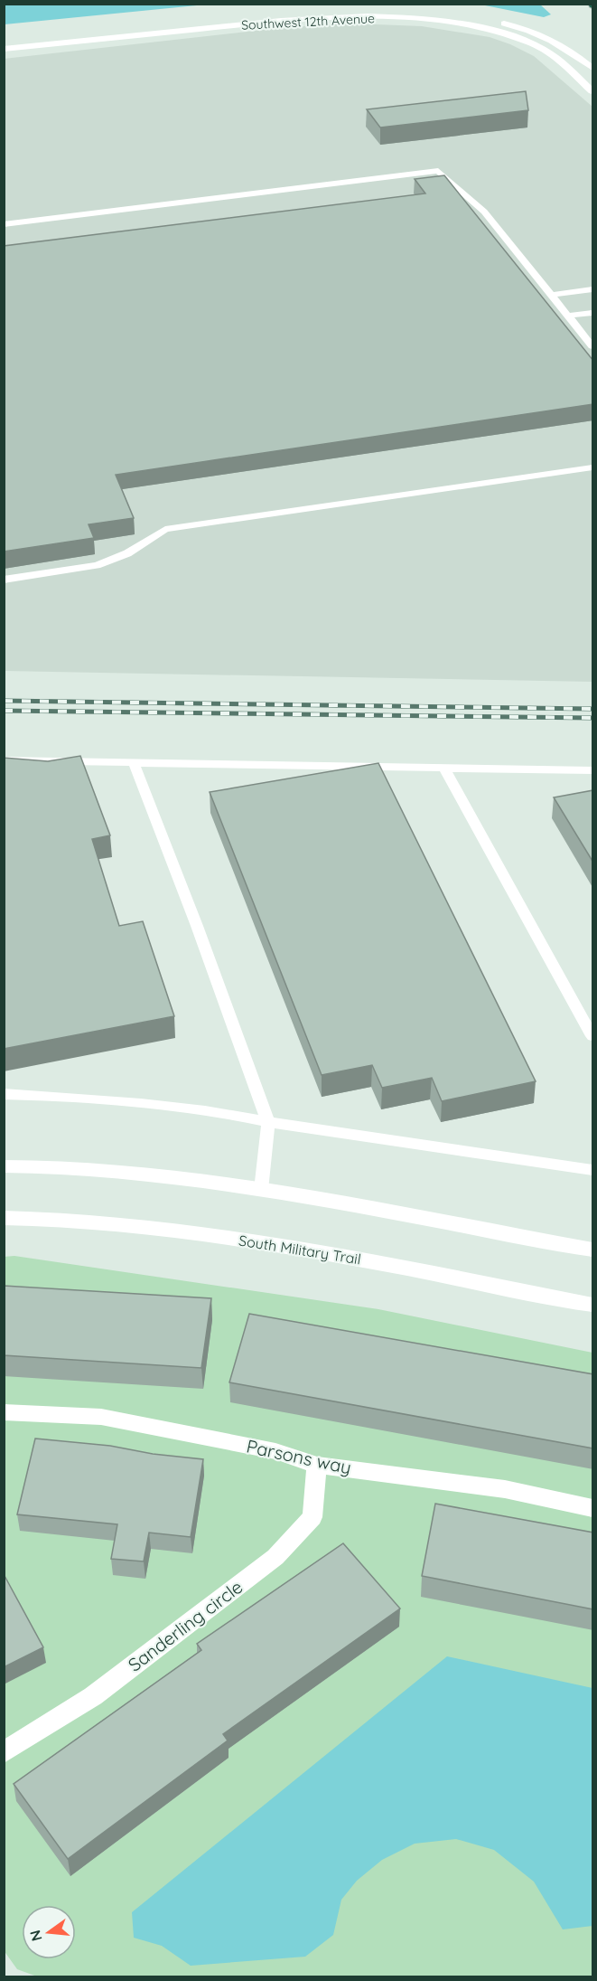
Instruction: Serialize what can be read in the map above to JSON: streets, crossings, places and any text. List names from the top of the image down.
{
  "streets": {
    "street": [
      "Southwest 12th Avenue",
      "South Military Trail",
      "Parsons way",
      "Sanderling circle"
    ]
  },
  "crossings": [
    ["Parsons way", "Sanderling circle"]
  ],
  "north": "left"
}
